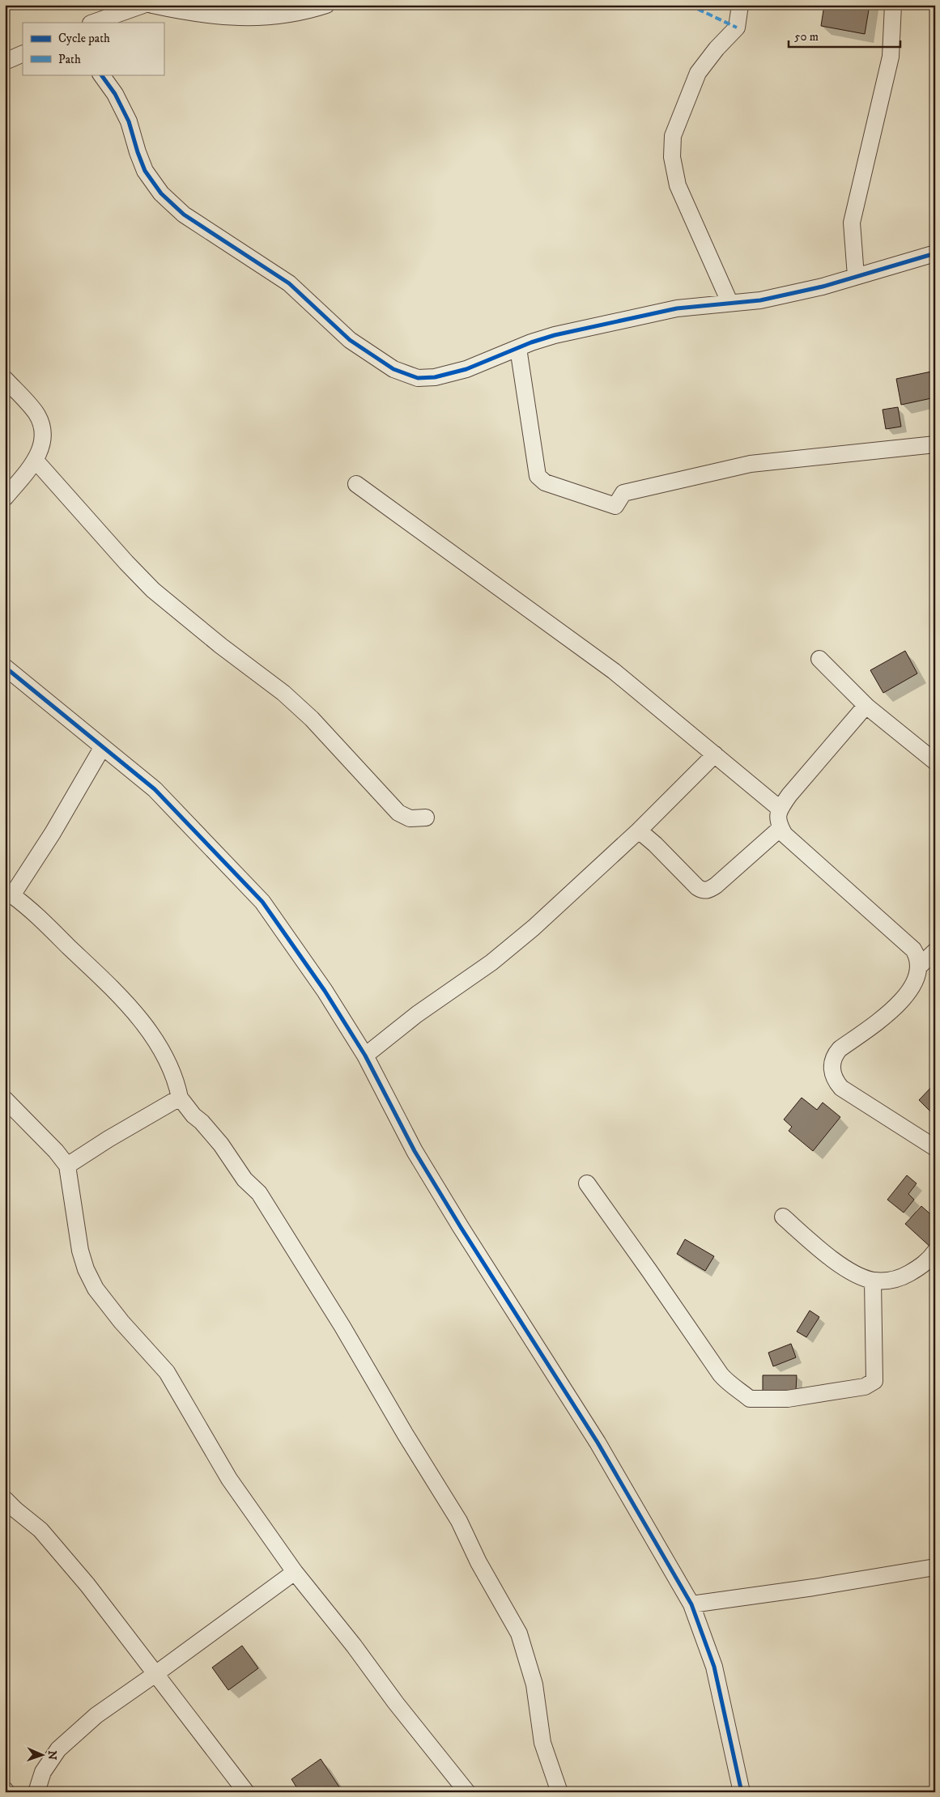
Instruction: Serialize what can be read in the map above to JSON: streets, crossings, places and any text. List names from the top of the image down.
{
  "legend": ["Cycle path", "Path"],
  "scale_bar": "50 m",
  "north": "right"
}
